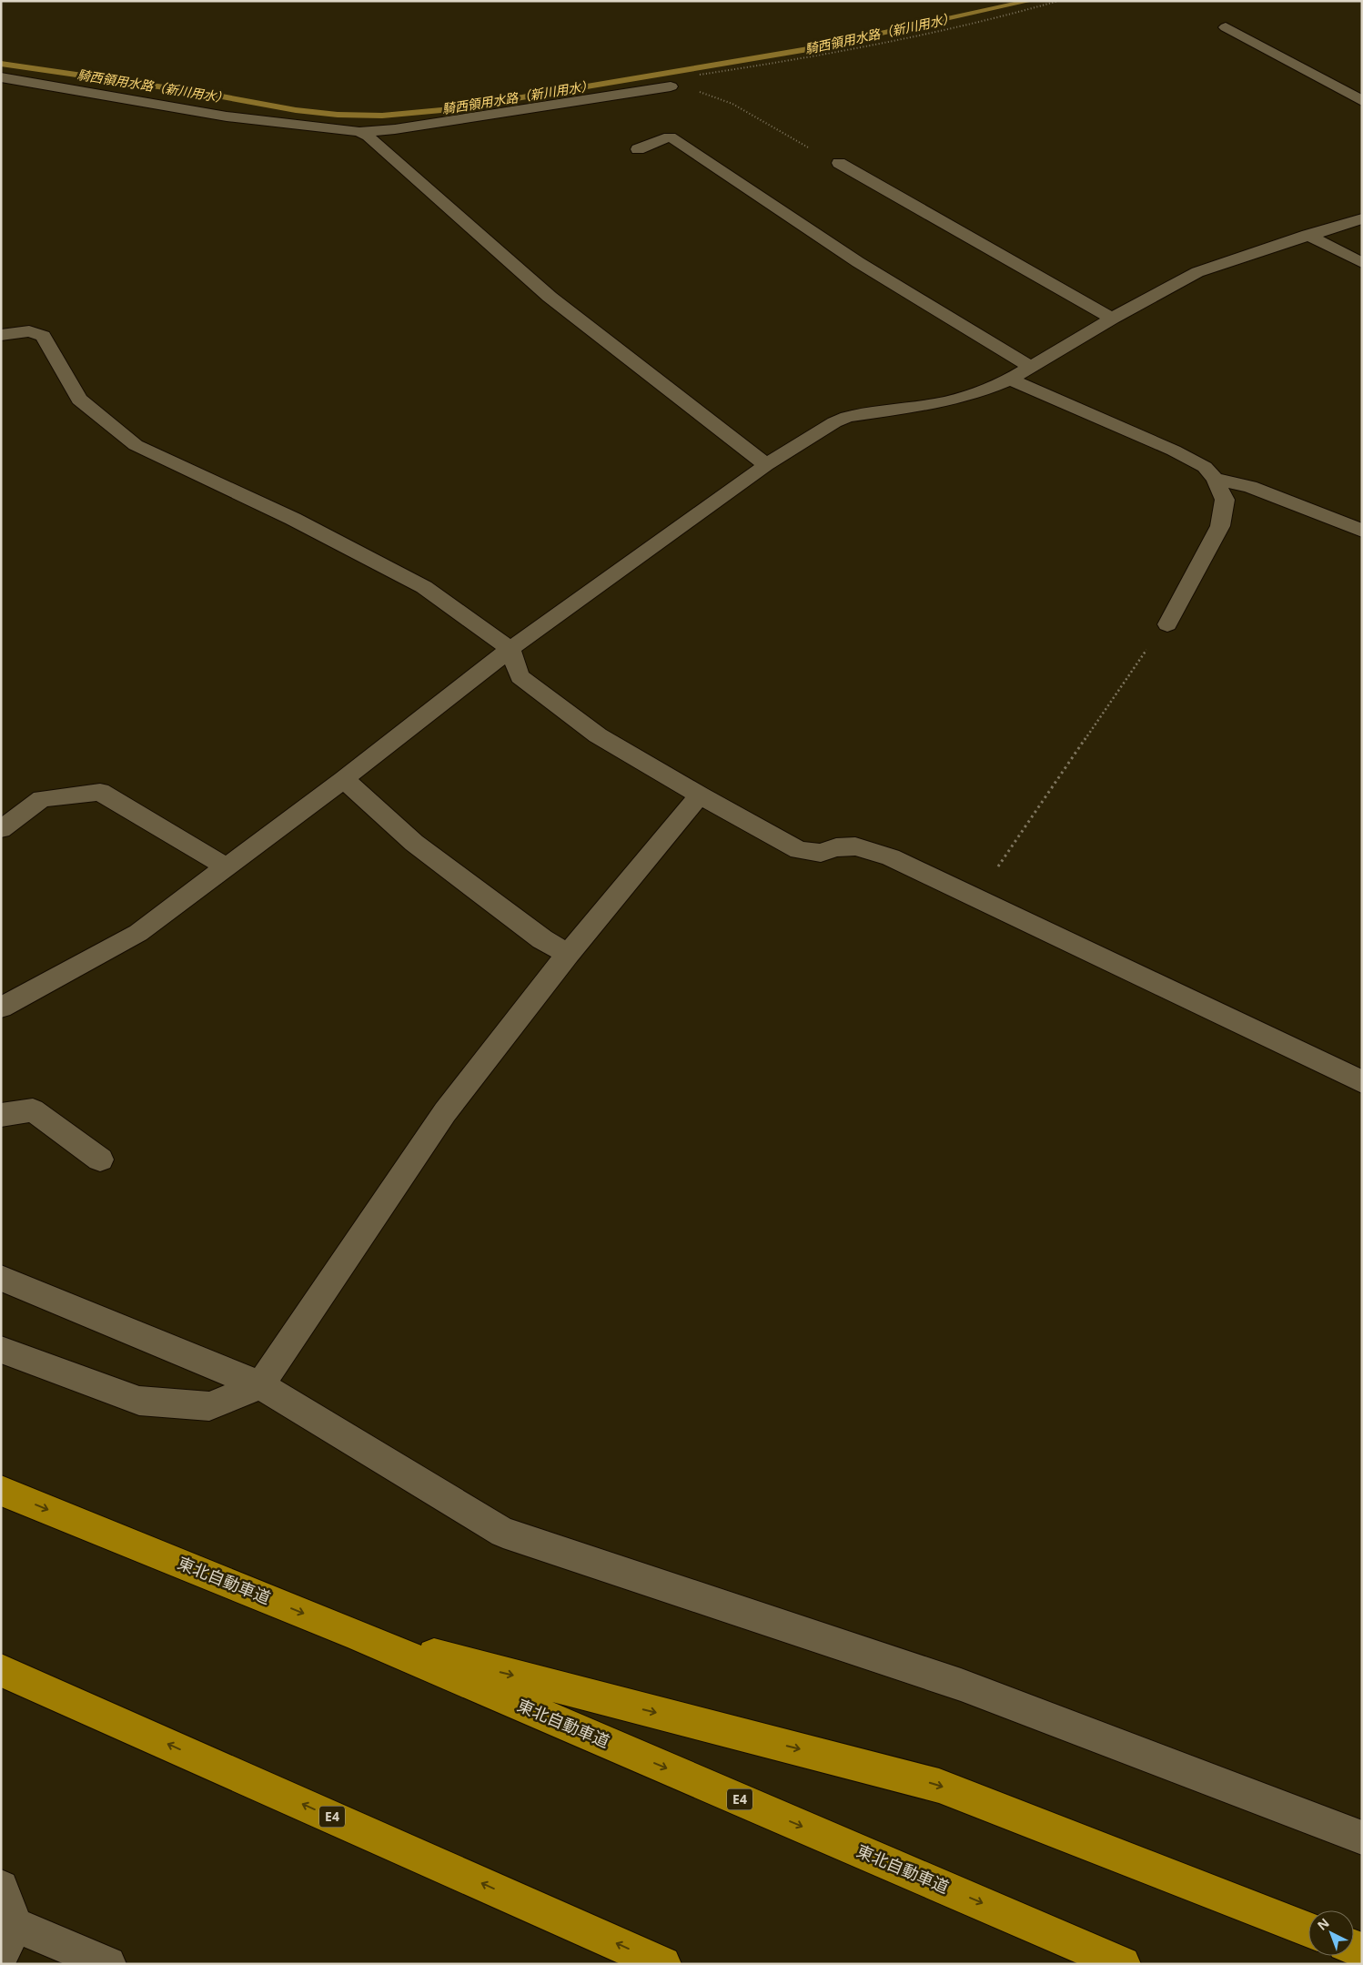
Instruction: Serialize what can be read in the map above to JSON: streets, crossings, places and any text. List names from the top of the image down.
{
  "streets": {
    "highway": ["東北自動車道", "E4"]
  },
  "water": ["騎西領用水路（新川用水）"],
  "north": "top left"
}
